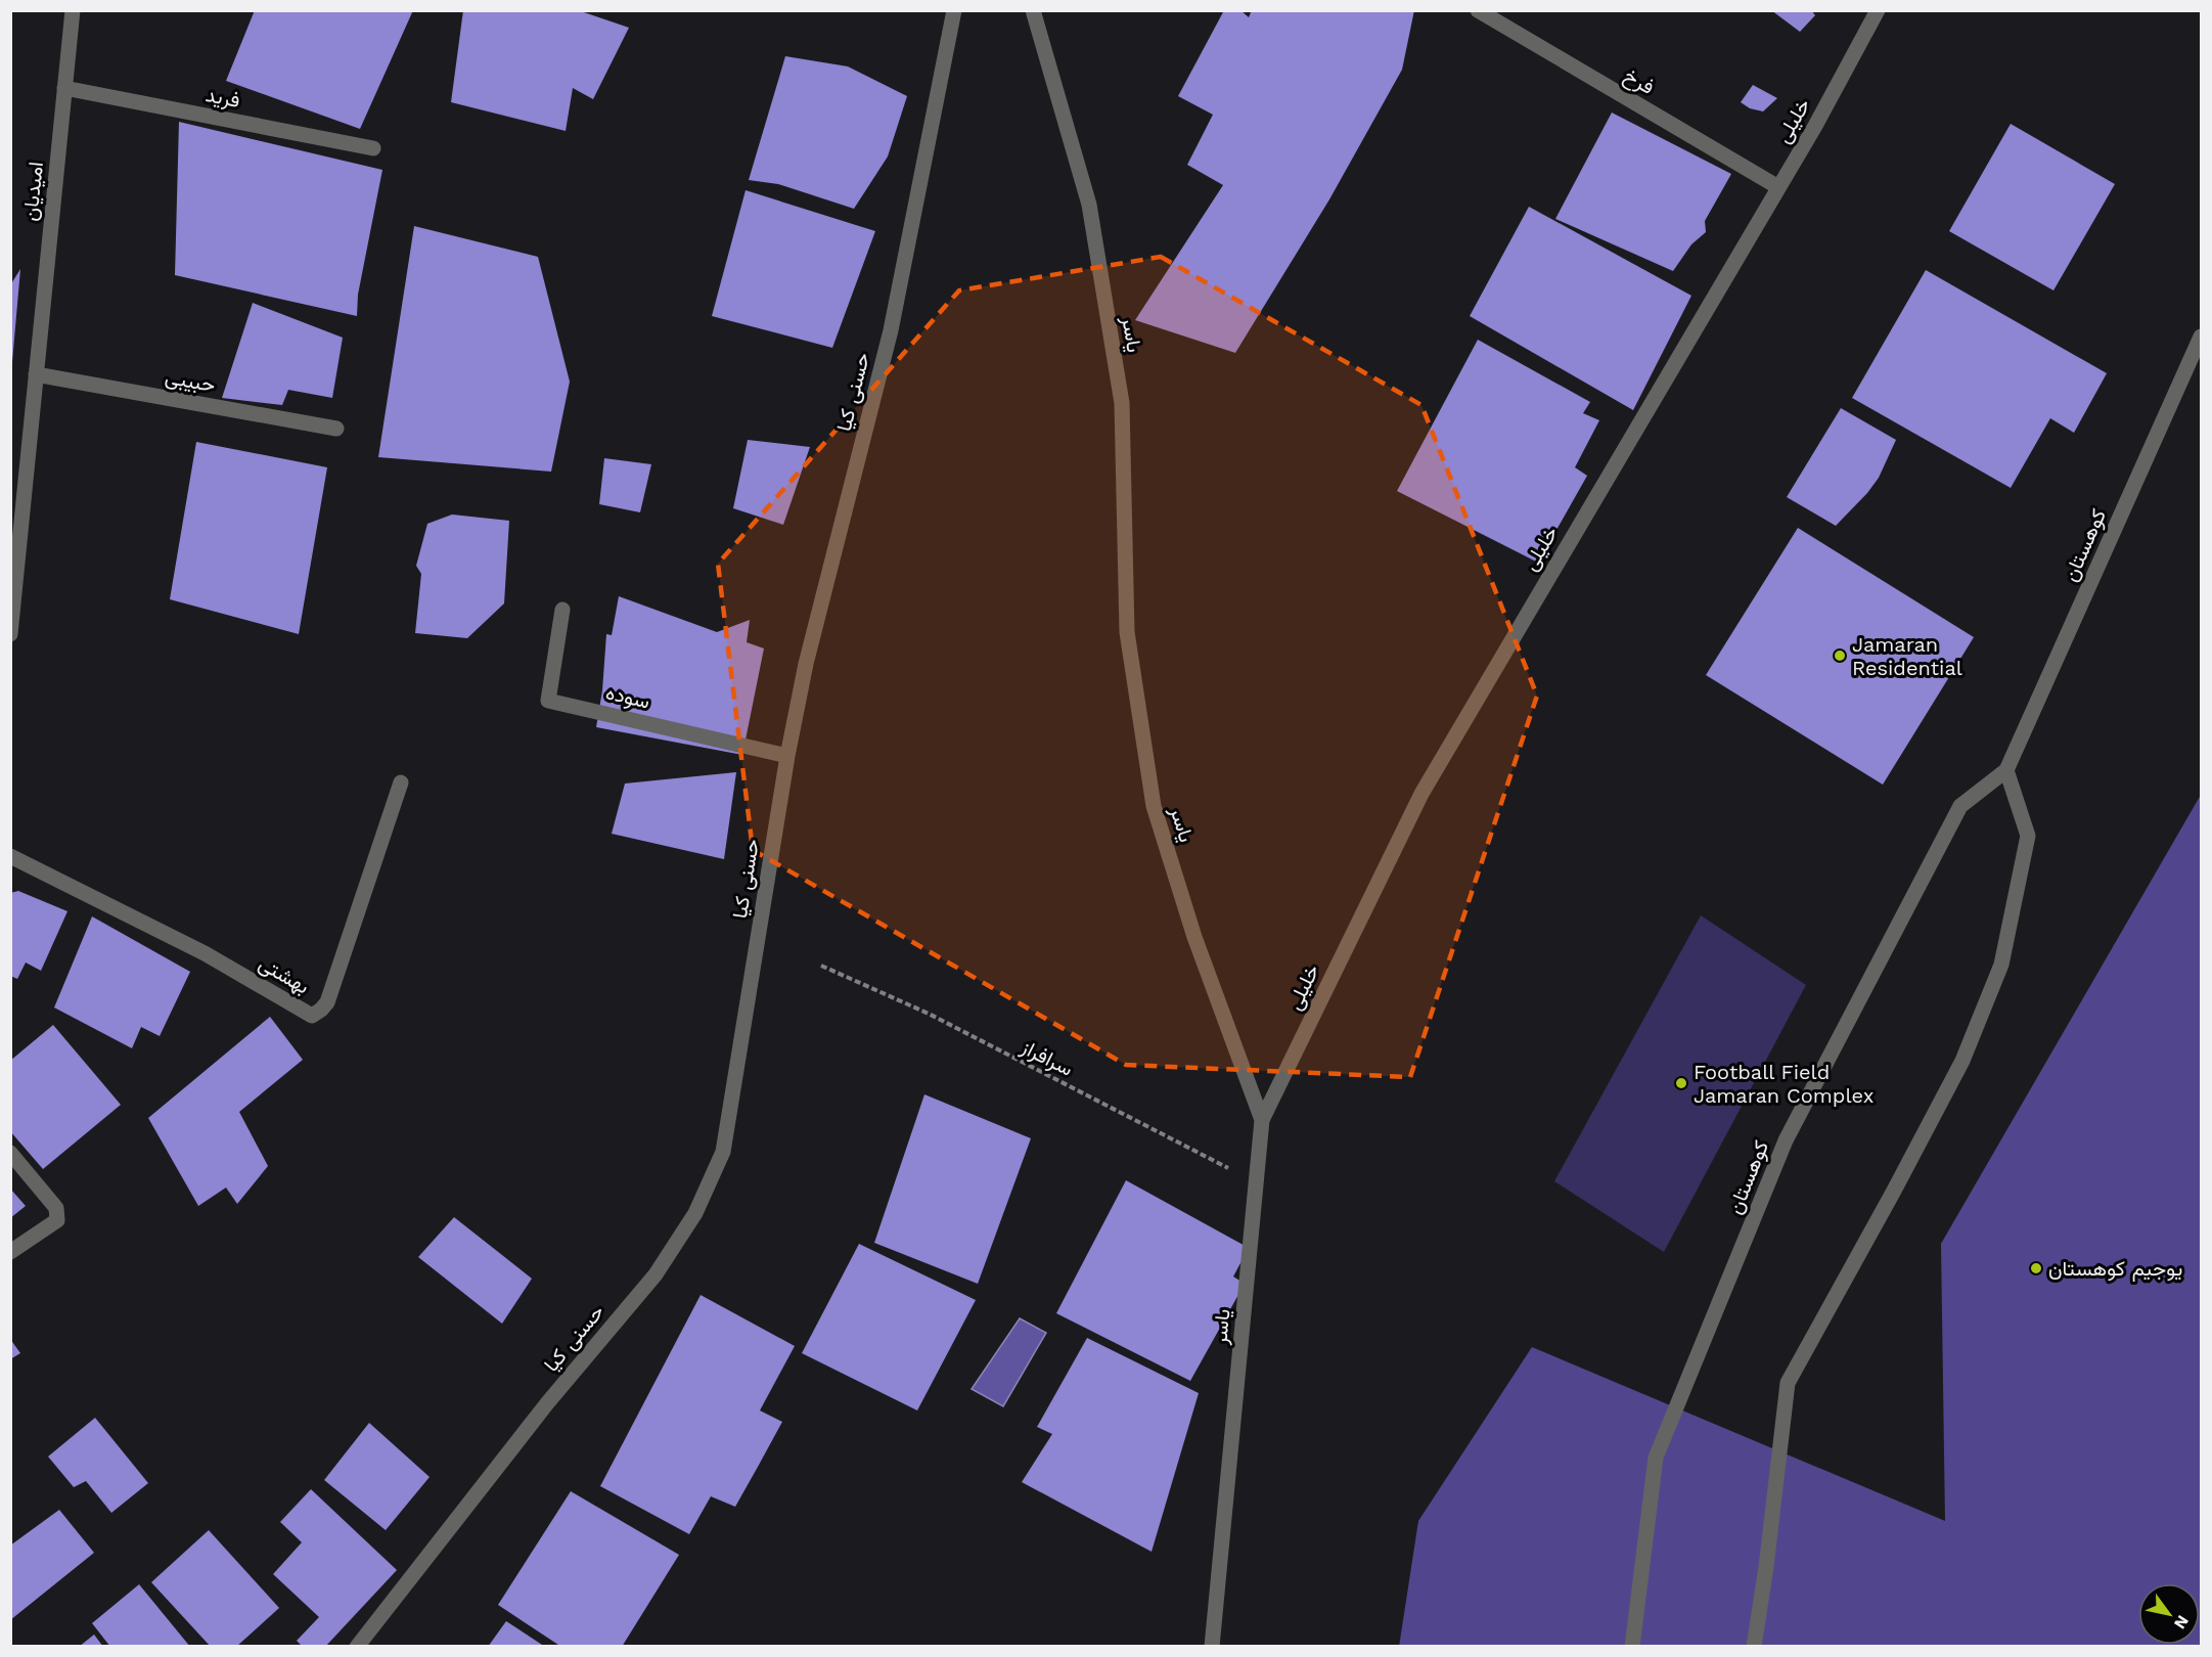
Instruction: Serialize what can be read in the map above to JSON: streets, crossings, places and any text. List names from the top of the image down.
{
  "streets": {
    "street": [
      "فرخ",
      "فرید",
      "خلیلی",
      "امیدیان",
      "یاسر",
      "حبیبی",
      "حسنی کیا",
      "کوهستان",
      "سوده",
      "بهشتی"
    ],
    "path": ["سرافراز"]
  },
  "crossings": [
    ["فرخ", "خلیلی"],
    ["فرید", "امیدیان"],
    ["خلیلی", "یاسر"],
    ["امیدیان", "حبیبی"],
    ["یاسر", "سرافراز"],
    ["حسنی کیا", "سوده"]
  ],
  "places": ["Jamaran Residential", "Football Field Jamaran Complex", "یوجیم کوهستان"],
  "north": "bottom right"
}
